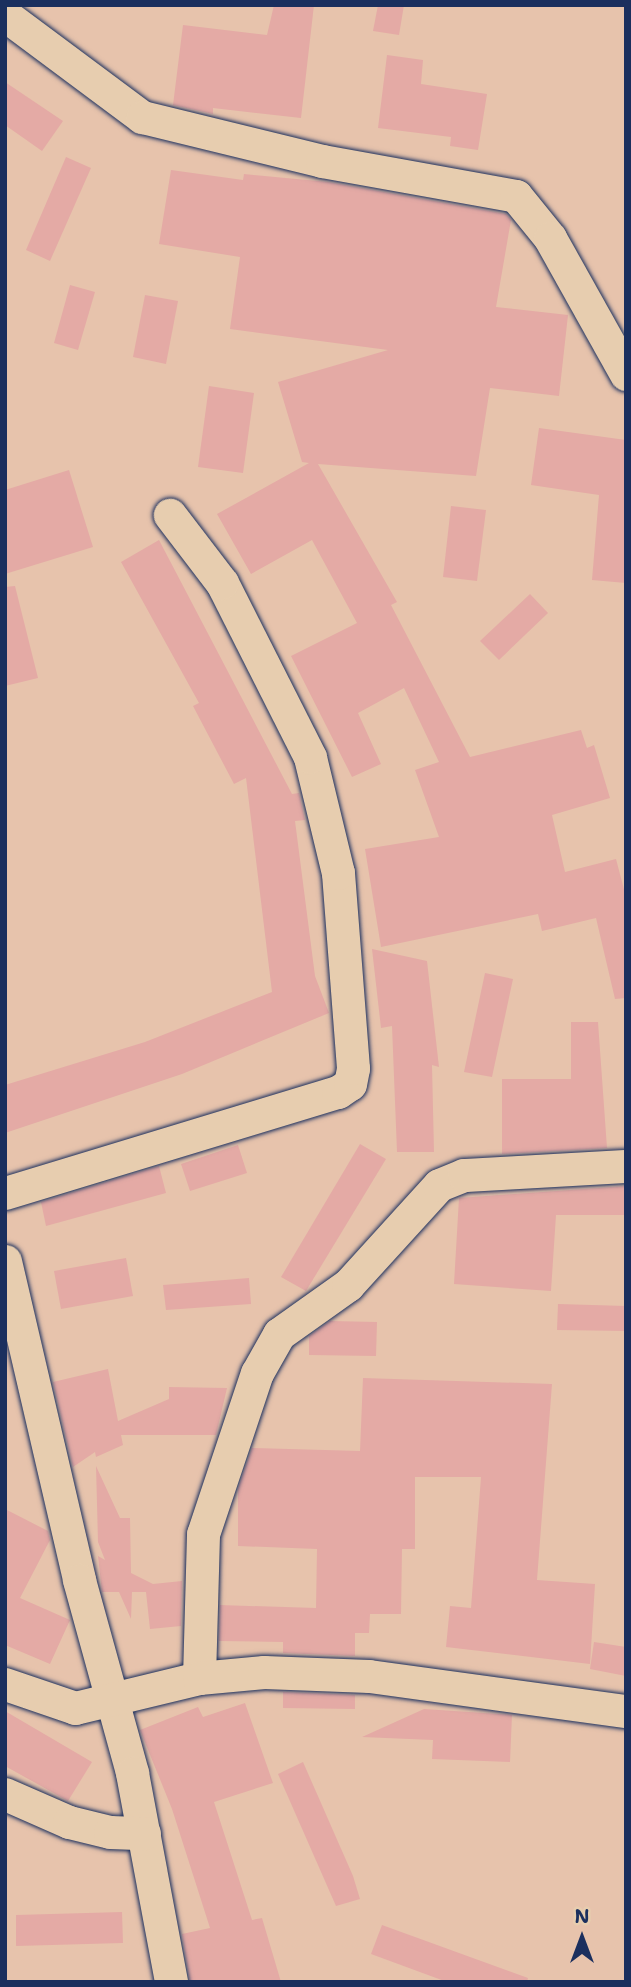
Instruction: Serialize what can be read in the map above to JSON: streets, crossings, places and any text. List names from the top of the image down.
{
  "north": "top"
}
